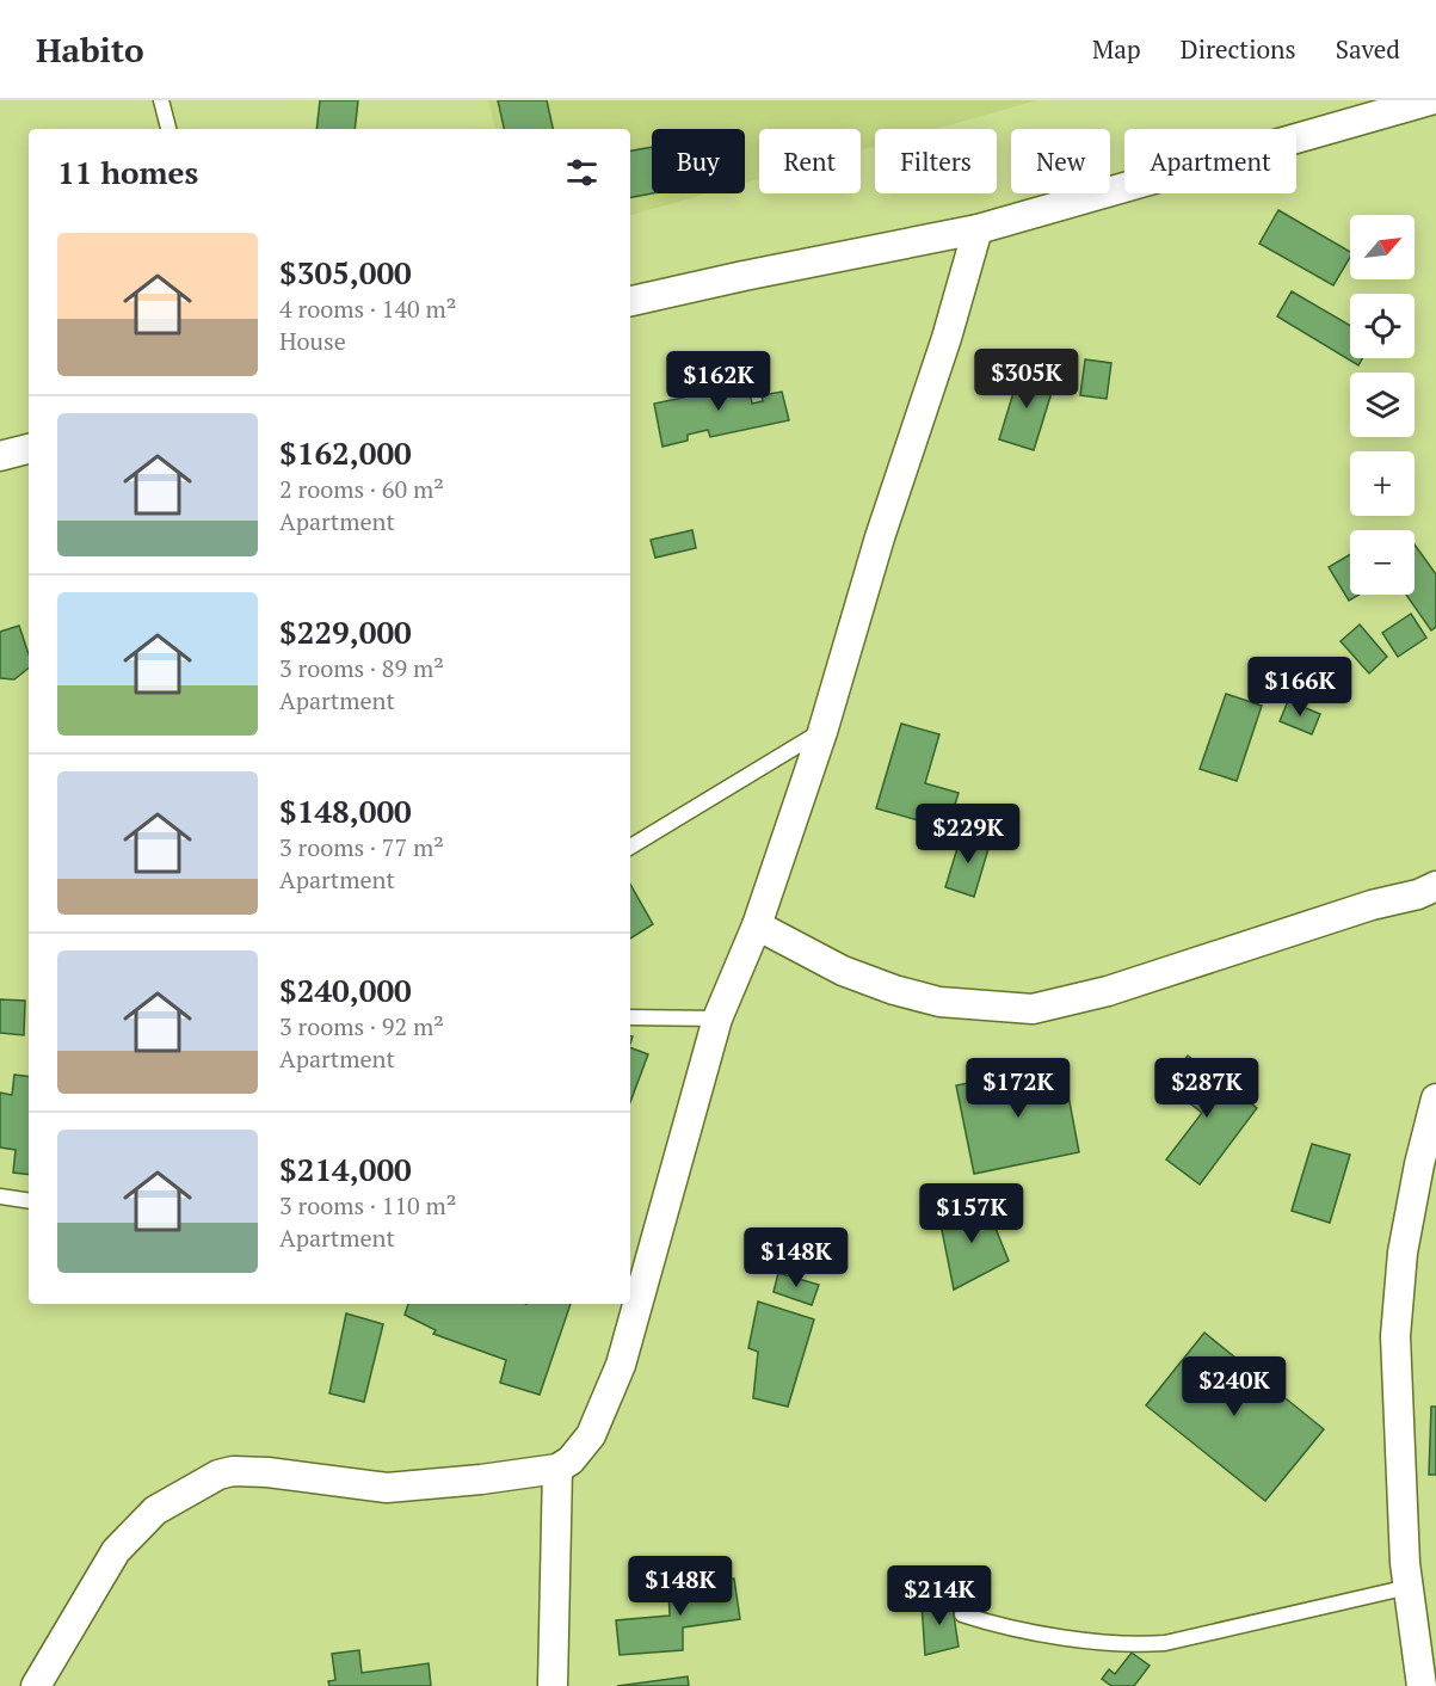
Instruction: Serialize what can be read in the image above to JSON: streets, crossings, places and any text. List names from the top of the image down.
{
  "north": "top right",
  "page": {
    "header": "Habito",
    "nav": ["Map", "Directions", "Saved"],
    "chip": [
      "Buy",
      "Rent",
      "Filters",
      "New",
      "Apartment"
    ],
    "heading": "11 homes",
    "map_buttons": ["+", "−"],
    "list": [
      {
        "name": "$305,000",
        "note": "4 rooms · 140 m² · House"
      },
      {
        "name": "$162,000",
        "note": "2 rooms · 60 m² · Apartment"
      },
      {
        "name": "$229,000",
        "note": "3 rooms · 89 m² · Apartment"
      },
      {
        "name": "$148,000",
        "note": "3 rooms · 77 m² · Apartment"
      },
      {
        "name": "$240,000",
        "note": "3 rooms · 92 m² · Apartment"
      },
      {
        "name": "$214,000",
        "note": "3 rooms · 110 m² · Apartment"
      }
    ],
    "price": [
      "$305K",
      "$162K",
      "$166K",
      "$229K",
      "$172K",
      "$287K",
      "$157K",
      "$148K",
      "$240K",
      "$148K",
      "$214K"
    ]
  }
}
